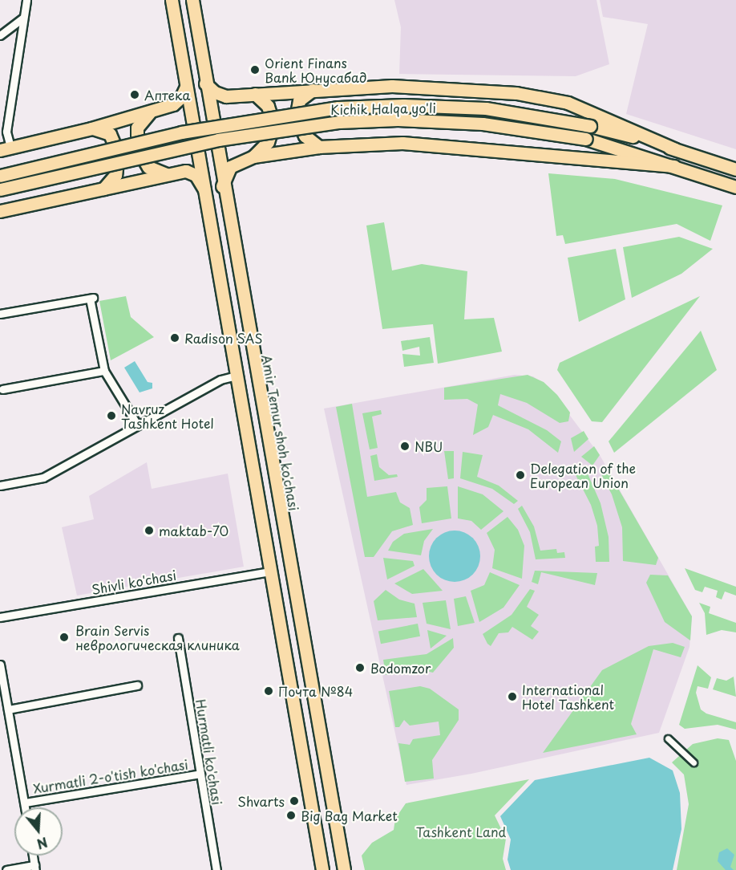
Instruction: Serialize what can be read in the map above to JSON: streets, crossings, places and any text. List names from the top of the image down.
{
  "streets": {
    "main road": ["Kichik Halqa yo'li", "Amir Temur shoh ko'chasi"],
    "street": ["Shivli ko'chasi", "Hurmatli ko'chasi", "Xurmatli 2-o'tish ko'chasi"]
  },
  "crossings": [
    ["Hurmatli ko'chasi", "Xurmatli 2-o'tish ko'chasi"]
  ],
  "parks": ["Tashkent Land"],
  "places": [
    "Orient Finans Bank Юнусабад",
    "Аптека",
    "Radison SAS",
    "Navruz Tashkent Hotel",
    "NBU",
    "Delegation of the European Union",
    "maktab-70",
    "Brain Servis неврологическая клиника",
    "Bodomzor",
    "Почта №84",
    "International Hotel Tashkent",
    "Shvarts",
    "Big Bag Market"
  ],
  "north": "bottom"
}
